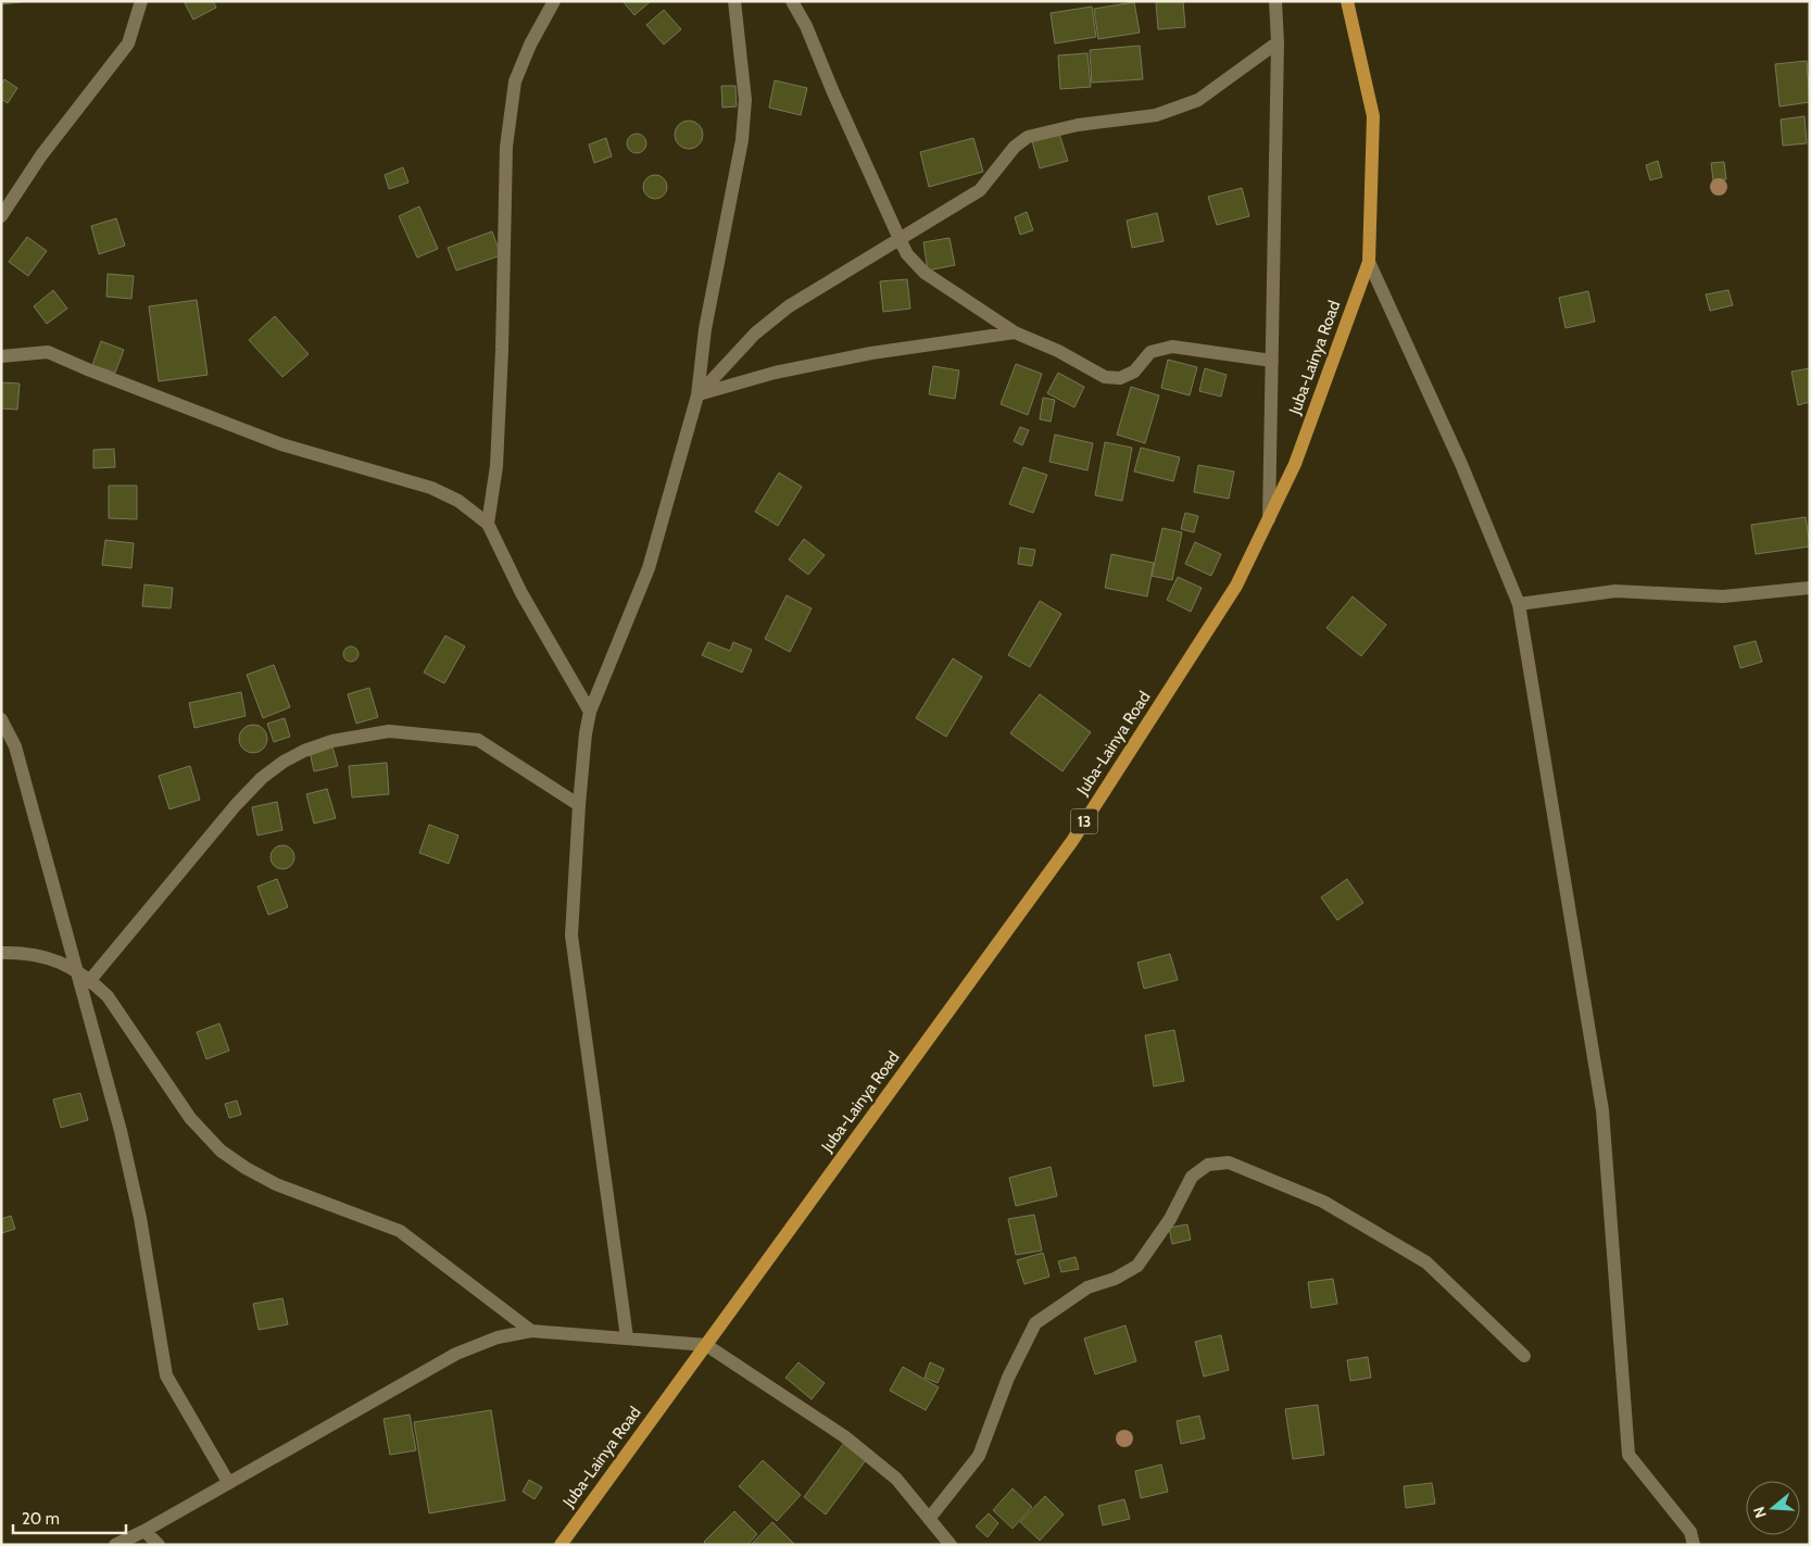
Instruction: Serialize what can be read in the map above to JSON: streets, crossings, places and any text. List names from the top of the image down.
{
  "streets": {
    "main road": ["Juba-Lainya Road", "13"]
  },
  "scale_bar": "20 m",
  "north": "left"
}
